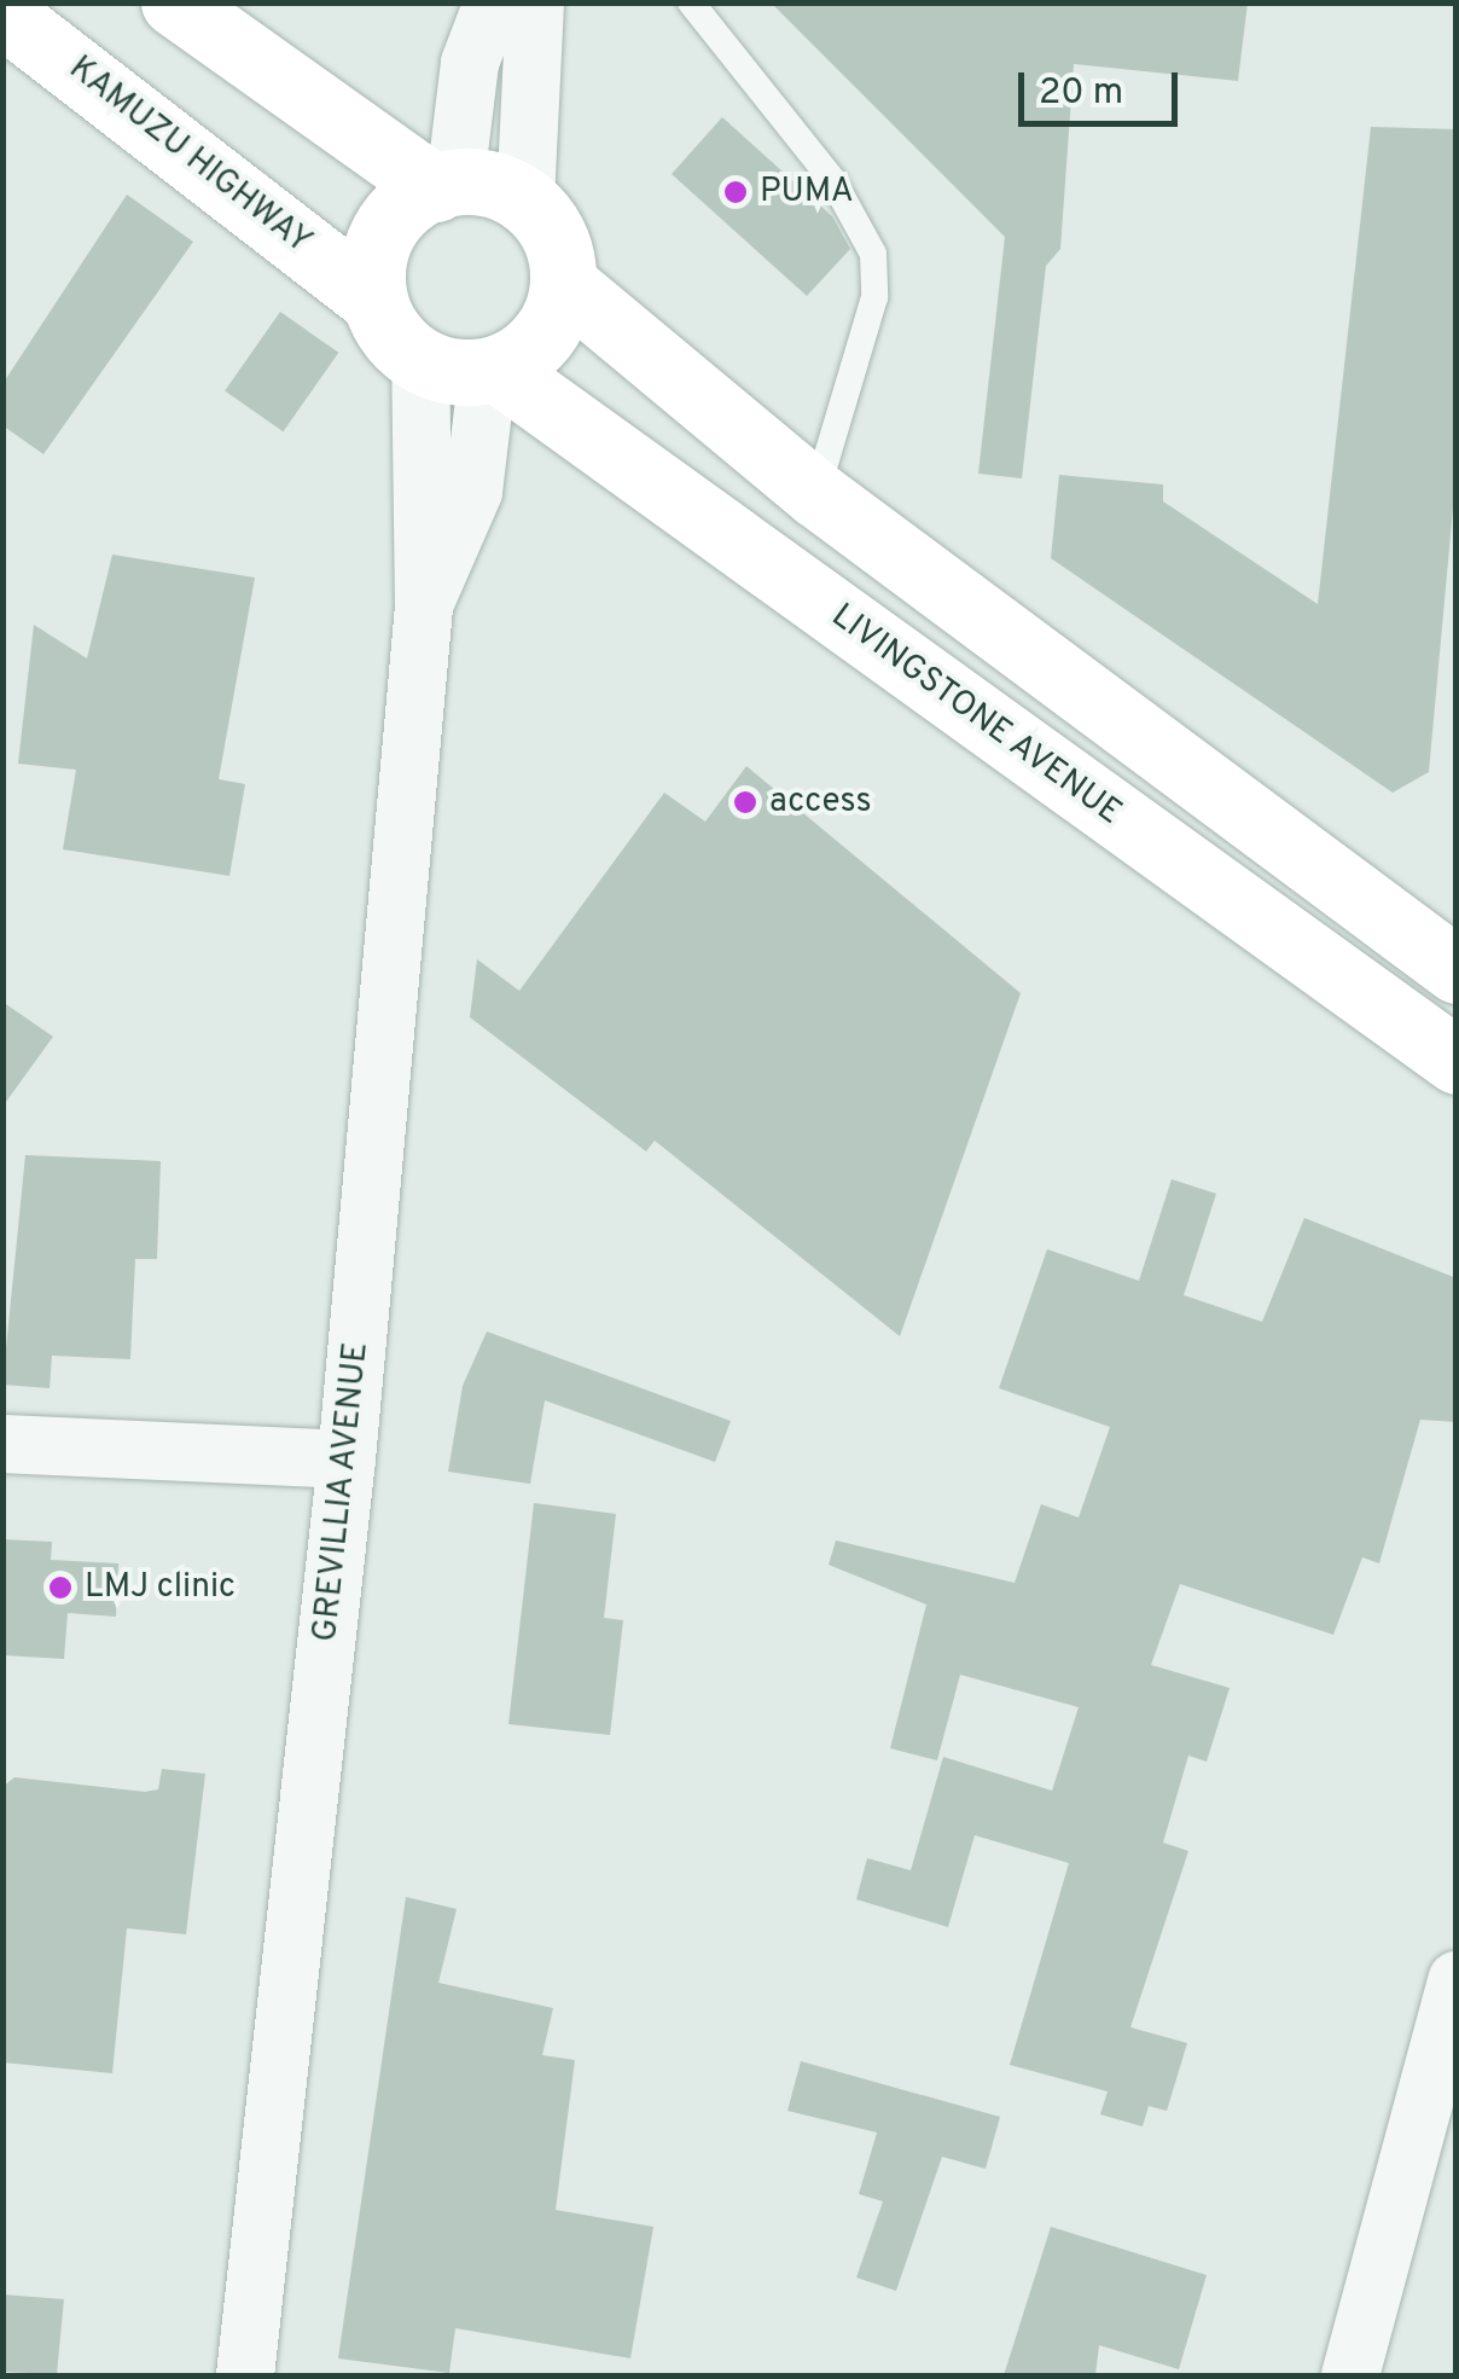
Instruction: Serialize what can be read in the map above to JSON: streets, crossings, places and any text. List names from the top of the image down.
{
  "streets": {
    "highway": ["KAMUZU HIGHWAY", "LIVINGSTONE AVENUE"],
    "street": ["GREVILLIA AVENUE"]
  },
  "crossings": [
    ["KAMUZU HIGHWAY", "LIVINGSTONE AVENUE"]
  ],
  "places": ["PUMA", "access", "LMJ clinic"],
  "scale_bar": "20 m"
}
